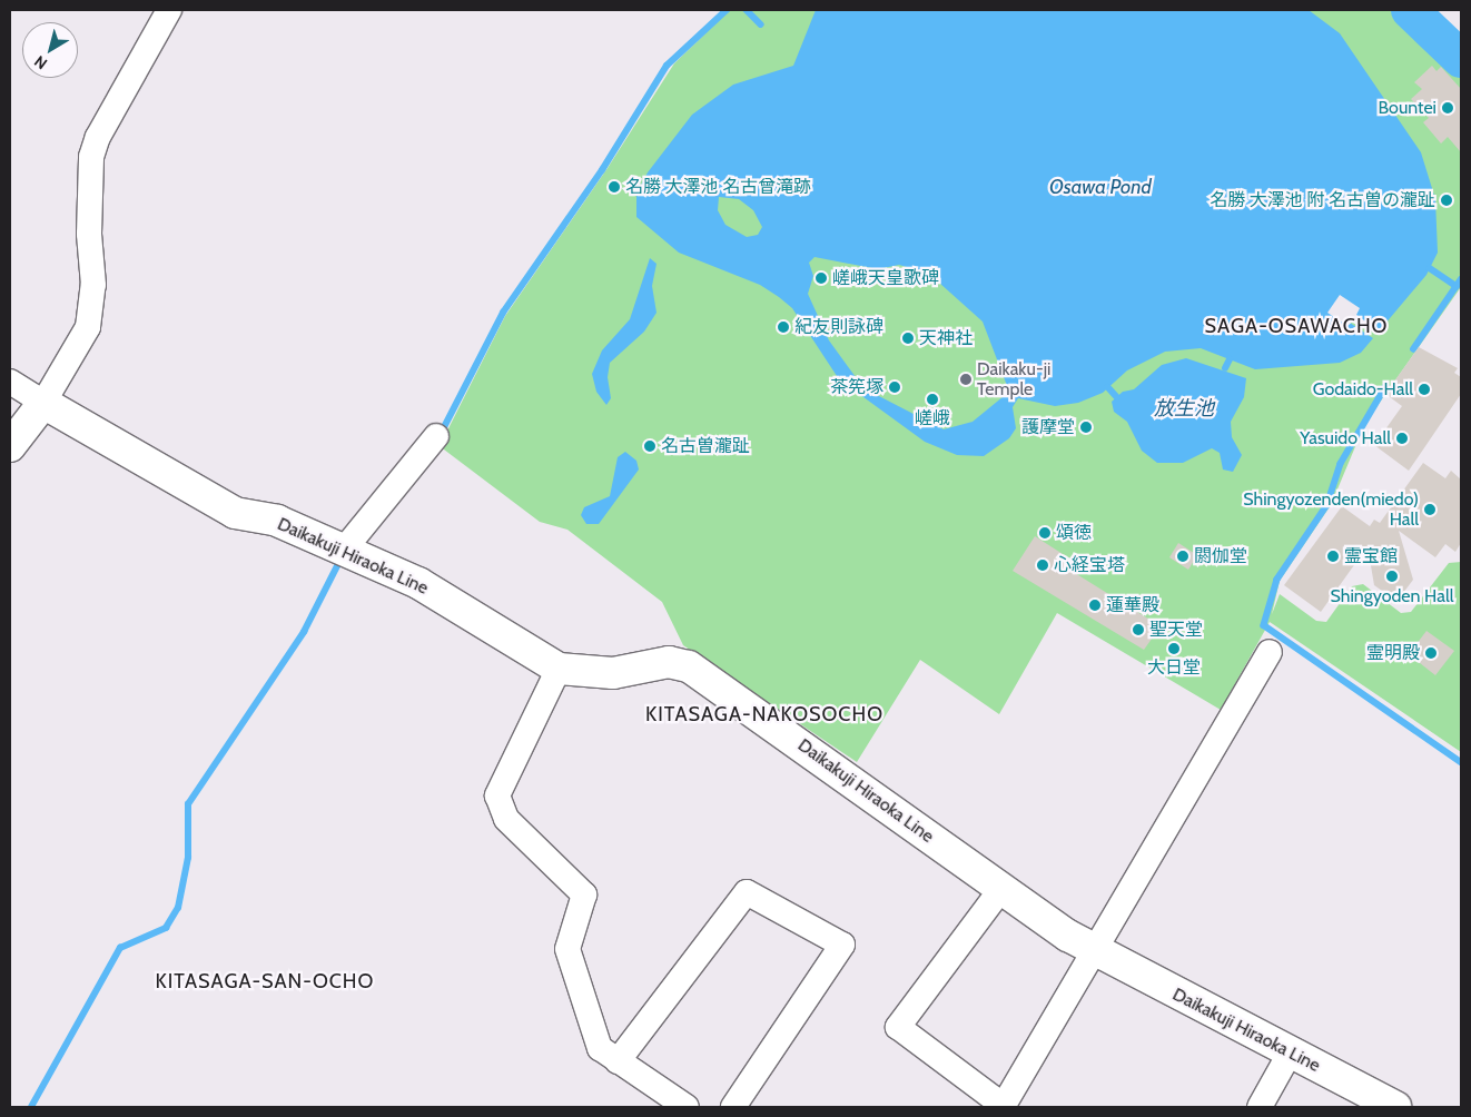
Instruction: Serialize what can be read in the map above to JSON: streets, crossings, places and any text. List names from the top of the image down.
{
  "streets": {
    "main road": ["Daikakuji Hiraoka Line"]
  },
  "districts": ["SAGA-OSAWACHO", "KITASAGA-NAKOSOCHO", "KITASAGA-SAN-OCHO"],
  "water": ["Osawa Pond", "放生池"],
  "places": [
    "Bountei",
    "名勝 大澤池 名古曾滝跡",
    "名勝 大澤池 附 名古曽の瀧趾",
    "嵯峨天皇歌碑",
    "紀友則詠碑",
    "天神社",
    "Daikaku-ji Temple",
    "茶筅塚",
    "Godaido-Hall",
    "嵯峨",
    "護摩堂",
    "Yasuido Hall",
    "名古曽瀧趾",
    "Shingyozenden(miedo) Hall",
    "頌徳",
    "閼伽堂",
    "霊宝館",
    "心経宝塔",
    "Shingyoden Hall",
    "蓮華殿",
    "聖天堂",
    "大日堂",
    "霊明殿"
  ],
  "north": "bottom left"
}
